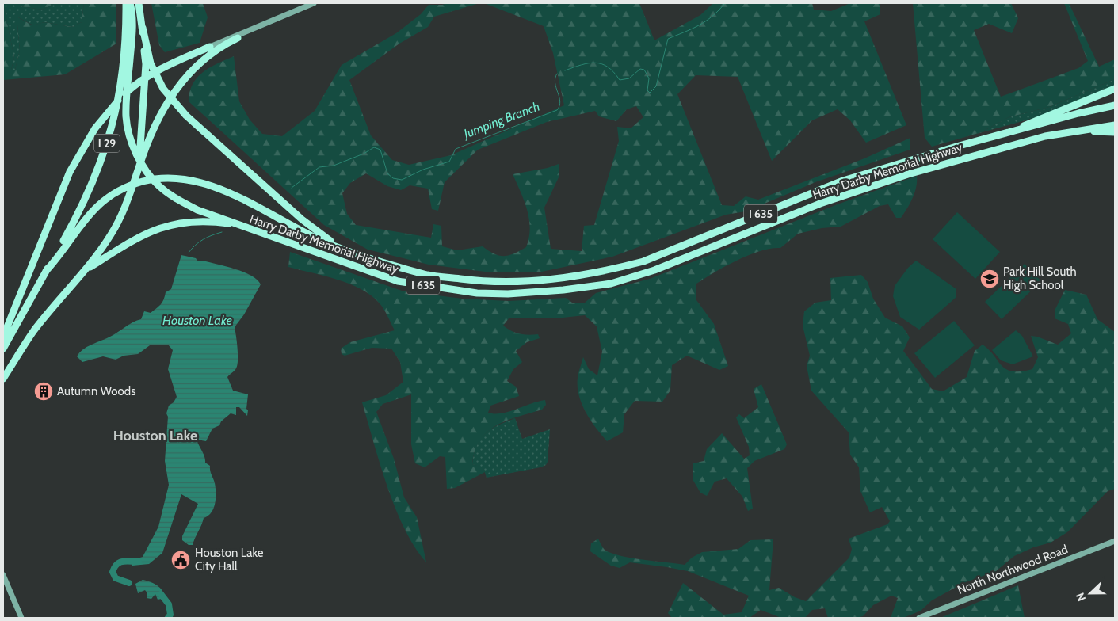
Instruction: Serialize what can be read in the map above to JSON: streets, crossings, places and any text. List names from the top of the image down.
{
  "streets": {
    "highway": ["I 29", "Harry Darby Memorial Highway", "I 635"],
    "street": ["North Northwood Road"]
  },
  "crossings": [
    ["I 29", "Harry Darby Memorial Highway"]
  ],
  "districts": ["Houston Lake"],
  "water": ["Jumping Branch", "Houston Lake"],
  "places": {
    "school or university": ["Park Hill South High School"],
    "building": ["Autumn Woods"],
    "public building": ["Houston Lake City Hall"]
  },
  "north": "left"
}
